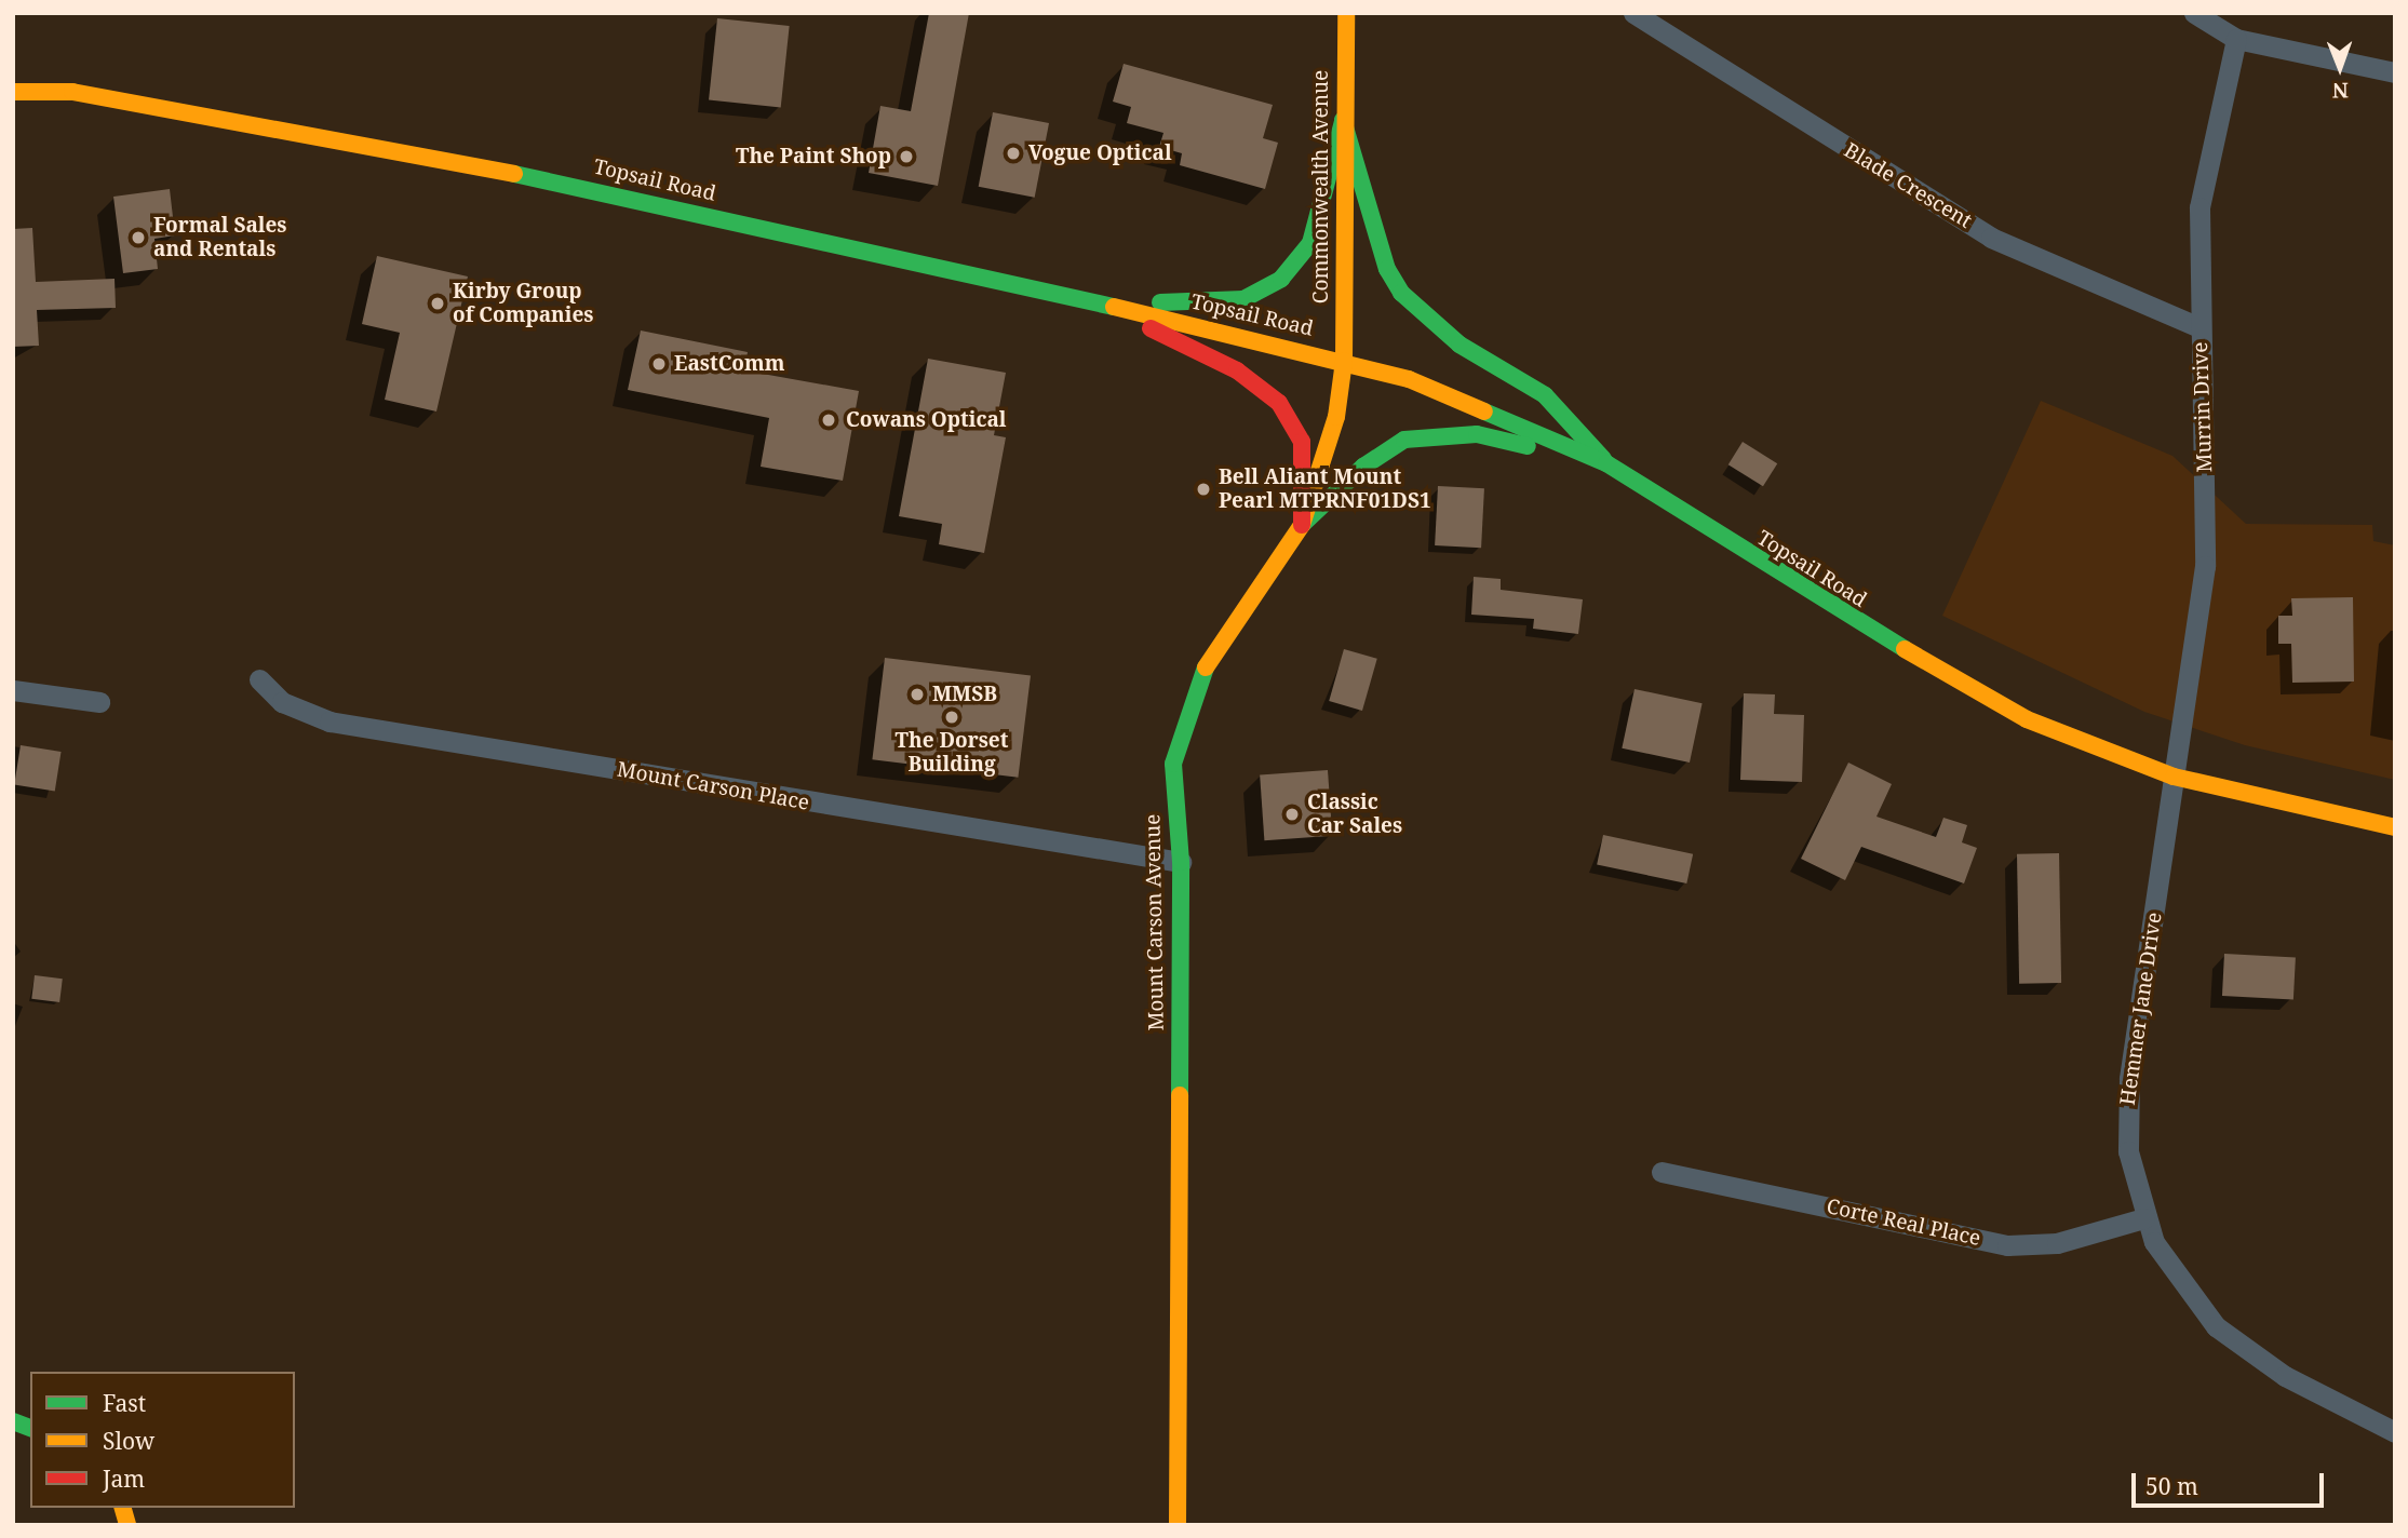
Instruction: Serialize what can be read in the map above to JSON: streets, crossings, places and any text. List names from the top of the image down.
{
  "streets": {
    "main road": ["Topsail Road", "Commonwealth Avenue", "Mount Carson Avenue"],
    "street": [
      "Blade Crescent",
      "Murrin Drive",
      "Mount Carson Place",
      "Hemmer Jane Drive",
      "Corte Real Place"
    ]
  },
  "crossings": [
    ["Topsail Road", "Commonwealth Avenue"],
    ["Topsail Road", "Murrin Drive"],
    ["Topsail Road", "Mount Carson Avenue"],
    ["Topsail Road", "Hemmer Jane Drive"],
    ["Blade Crescent", "Murrin Drive"],
    ["Commonwealth Avenue", "Mount Carson Avenue"],
    ["Murrin Drive", "Hemmer Jane Drive"],
    ["Mount Carson Place", "Mount Carson Avenue"],
    ["Hemmer Jane Drive", "Corte Real Place"]
  ],
  "places": [
    "Vogue Optical",
    "The Paint Shop",
    "Formal Sales and Rentals",
    "Kirby Group of Companies",
    "EastComm",
    "Cowans Optical",
    "Bell Aliant Mount Pearl MTPRNF01DS1",
    "MMSB",
    "The Dorset Building",
    "Classic Car Sales"
  ],
  "legend": ["Fast", "Slow", "Jam"],
  "scale_bar": "50 m",
  "north": "bottom"
}
